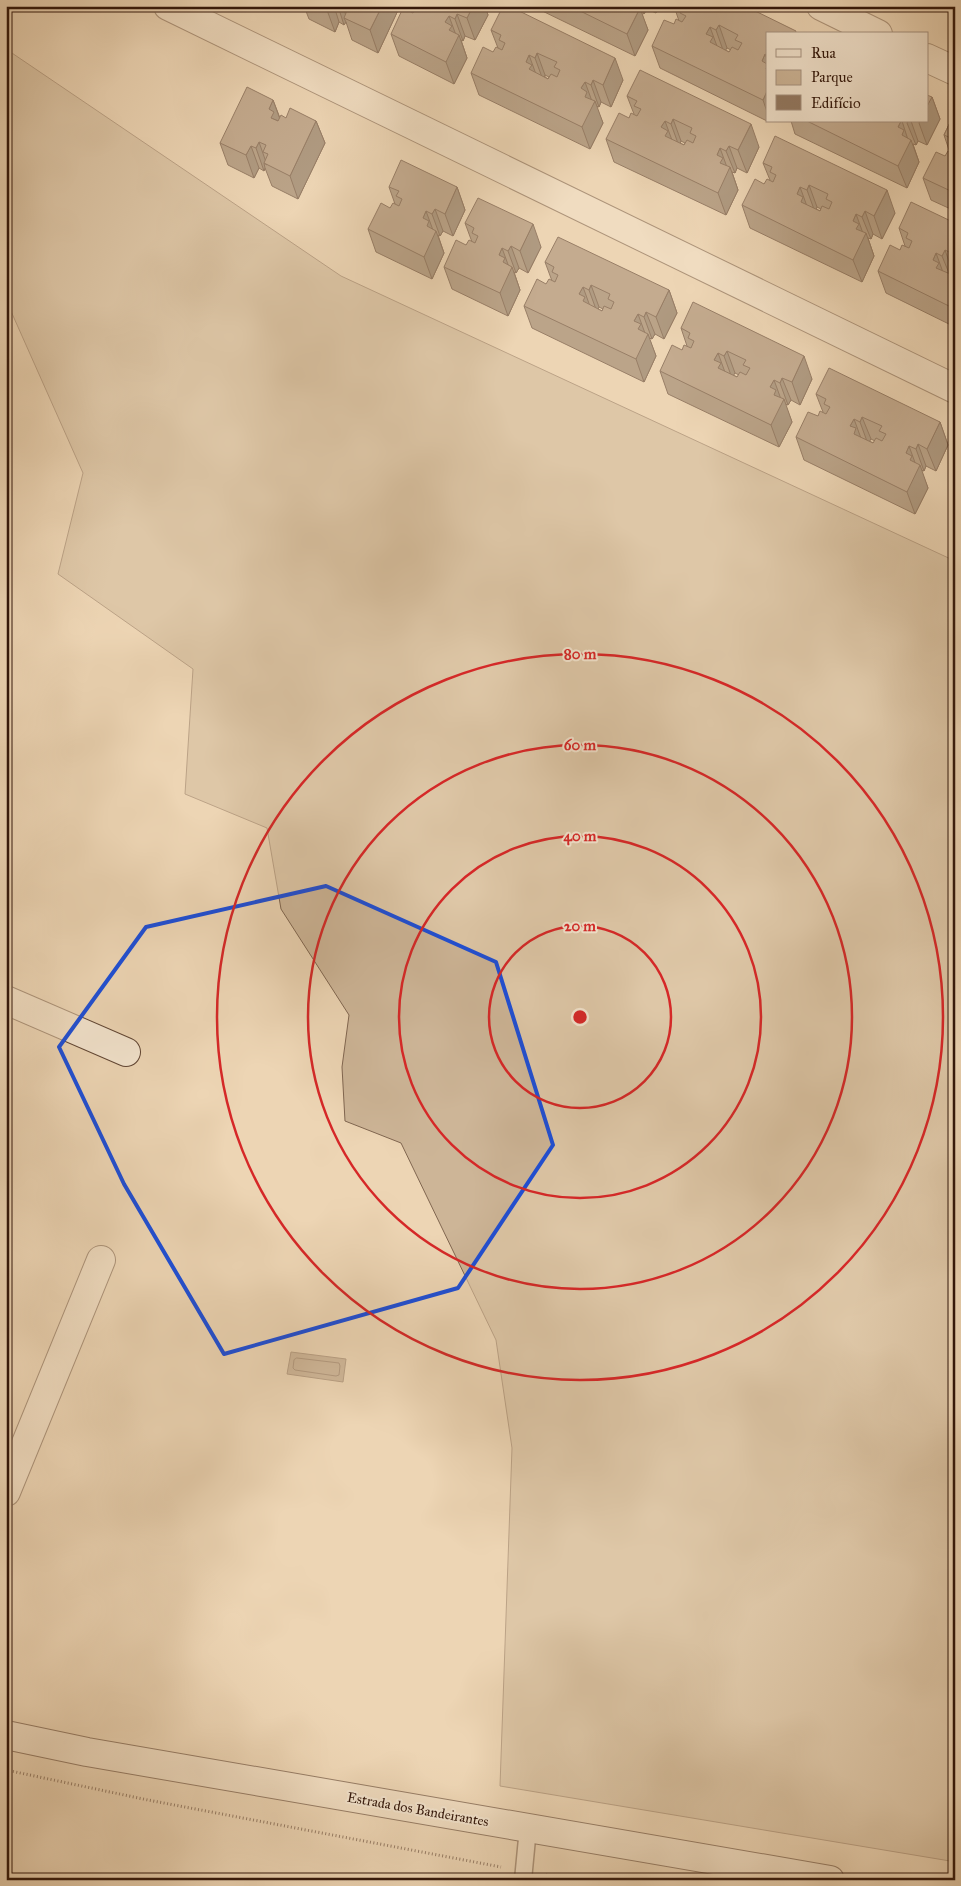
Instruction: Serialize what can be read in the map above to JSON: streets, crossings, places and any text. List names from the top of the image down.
{
  "streets": {
    "street": ["Estrada dos Bandeirantes"]
  },
  "legend": ["Rua", "Parque", "Edifício"],
  "rings": [
    "80 m",
    "60 m",
    "40 m",
    "20 m"
  ]
}
